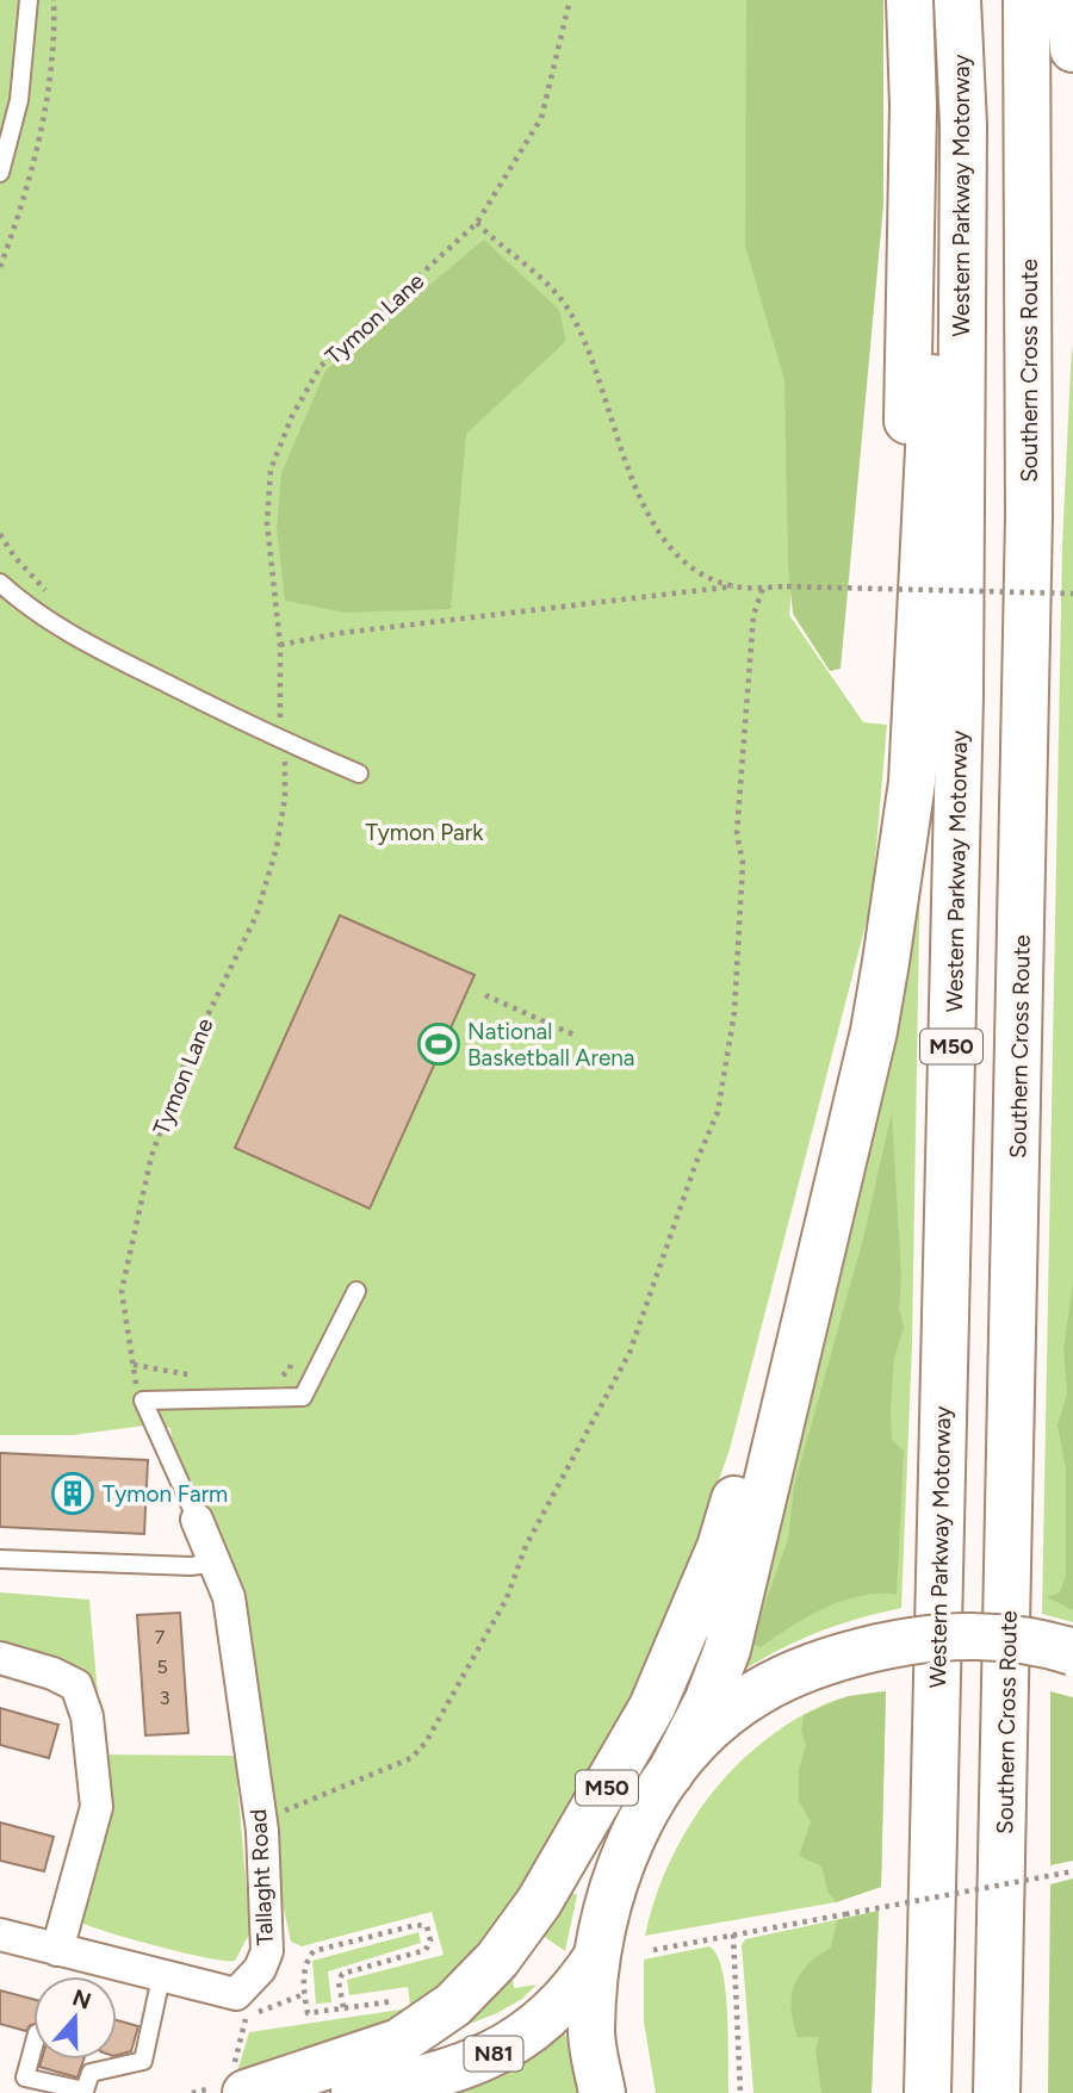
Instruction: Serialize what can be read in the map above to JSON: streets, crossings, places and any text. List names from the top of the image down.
{
  "streets": {
    "main road": [
      "Western Parkway Motorway",
      "Southern Cross Route",
      "M50",
      "N81"
    ],
    "street": ["Tallaght Road"],
    "path": ["Tymon Lane"]
  },
  "crossings": [
    ["Western Parkway Motorway", "M50"],
    ["M50", "N81"]
  ],
  "parks": ["Tymon Park"],
  "places": {
    "sports": ["National Basketball Arena"],
    "building": ["Tymon Farm"]
  },
  "house_numbers": ["7", "5", "3"],
  "north": "top"
}
